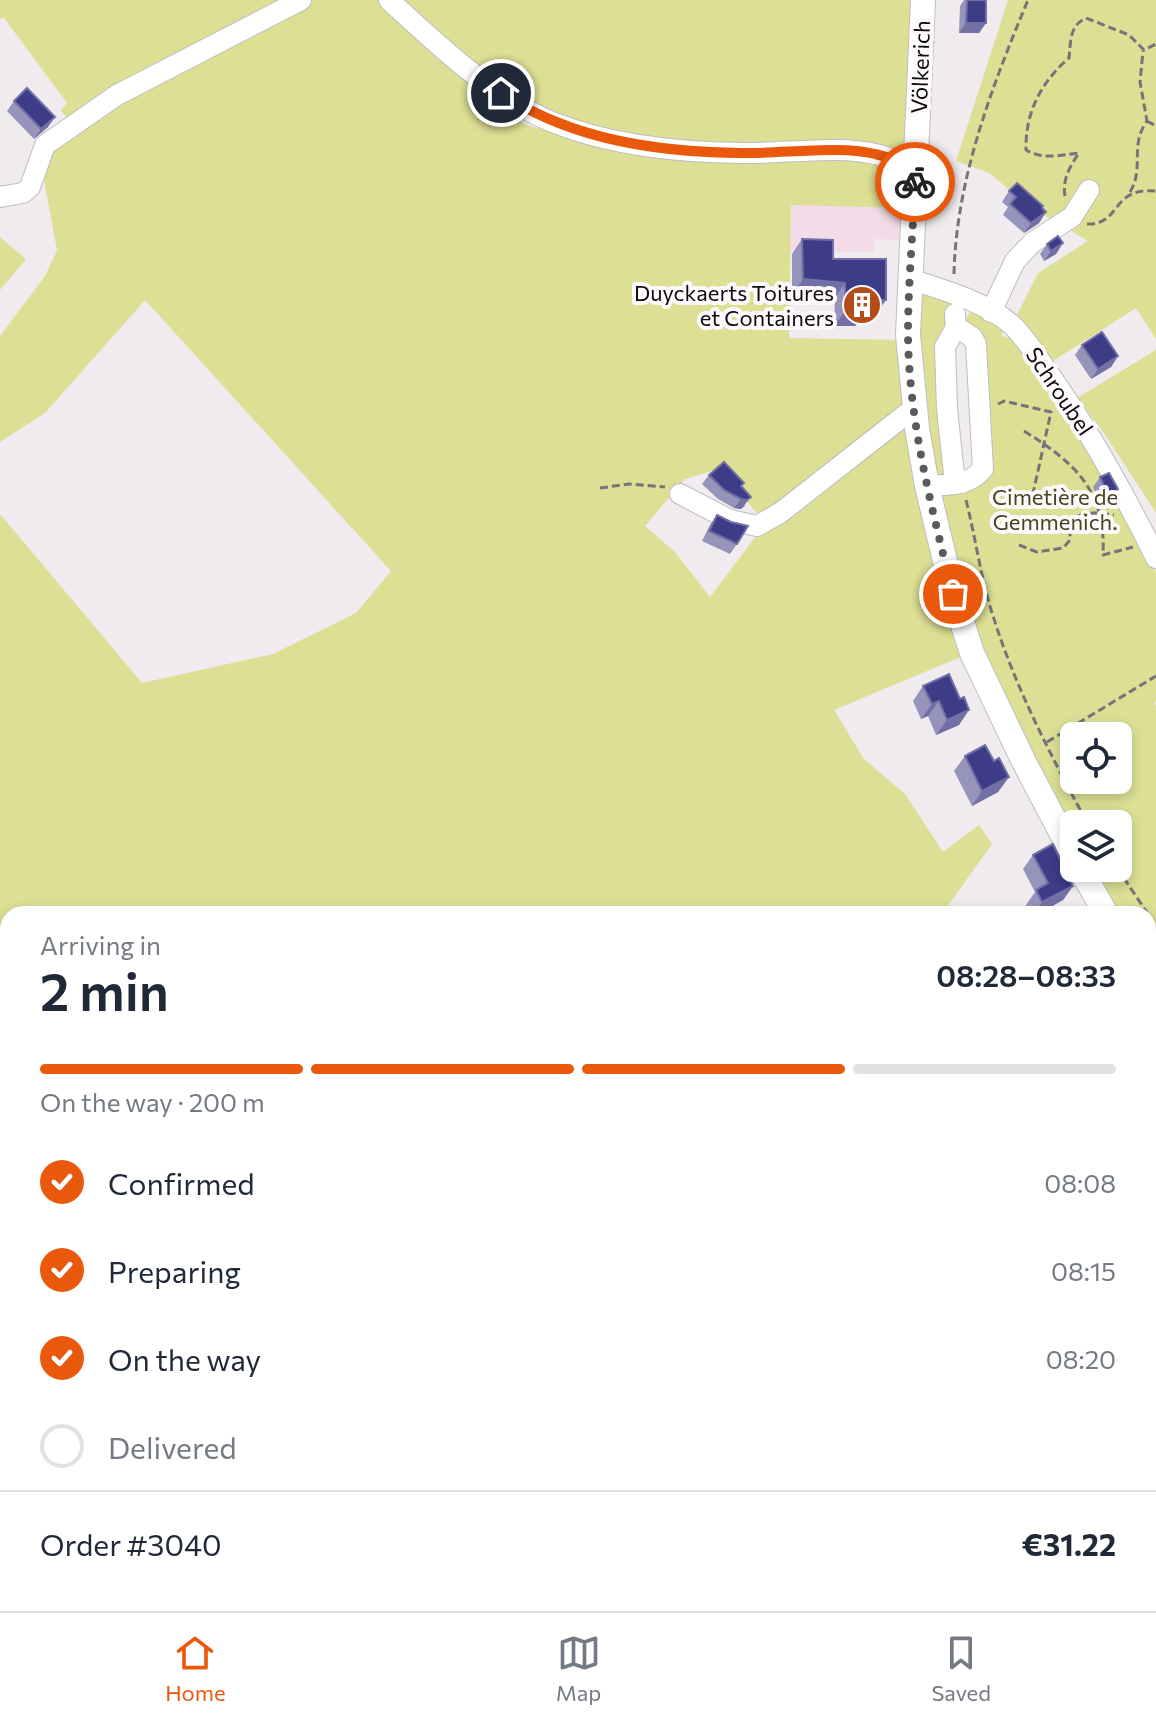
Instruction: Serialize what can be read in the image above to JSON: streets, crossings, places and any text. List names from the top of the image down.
{
  "streets": {
    "main road": ["Völkerich"],
    "street": ["Schroubel"]
  },
  "crossings": [
    ["Völkerich", "Schroubel"]
  ],
  "parks": ["Cimetière de Gemmenich."],
  "places": {
    "building": ["Duyckaerts Toitures et Containers"]
  },
  "page": {
    "heading": ["2 min", "Arriving in", "08:28–08:33"],
    "panel": ["Order #3040", "€31.22"],
    "bar": "On the way · 200 m",
    "list": [
      ["Confirmed", "08:08"],
      ["Preparing", "08:15"],
      ["On the way", "08:20"],
      "Delivered"
    ],
    "tabs": ["Home", "Map", "Saved"]
  }
}
